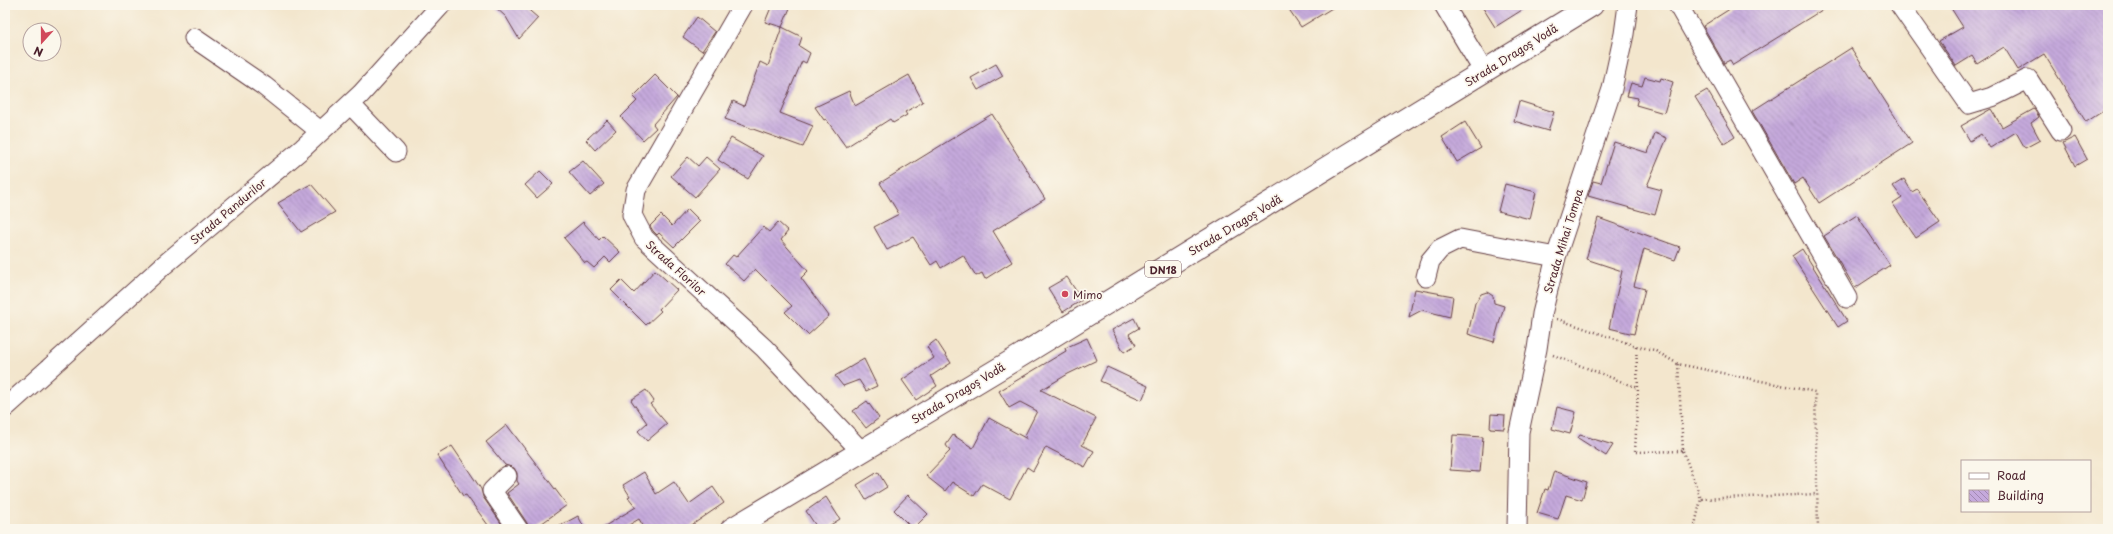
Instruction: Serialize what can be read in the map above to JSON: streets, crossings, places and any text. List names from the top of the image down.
{
  "streets": {
    "main road": ["Strada Dragoș Vodă", "DN18"],
    "street": ["Strada Pandurilor", "Strada Mihai Tompa", "Strada Florilor"]
  },
  "crossings": [
    ["Strada Dragoș Vodă", "Strada Florilor"]
  ],
  "places": ["Mimo"],
  "legend": ["Road", "Building"],
  "north": "bottom"
}
